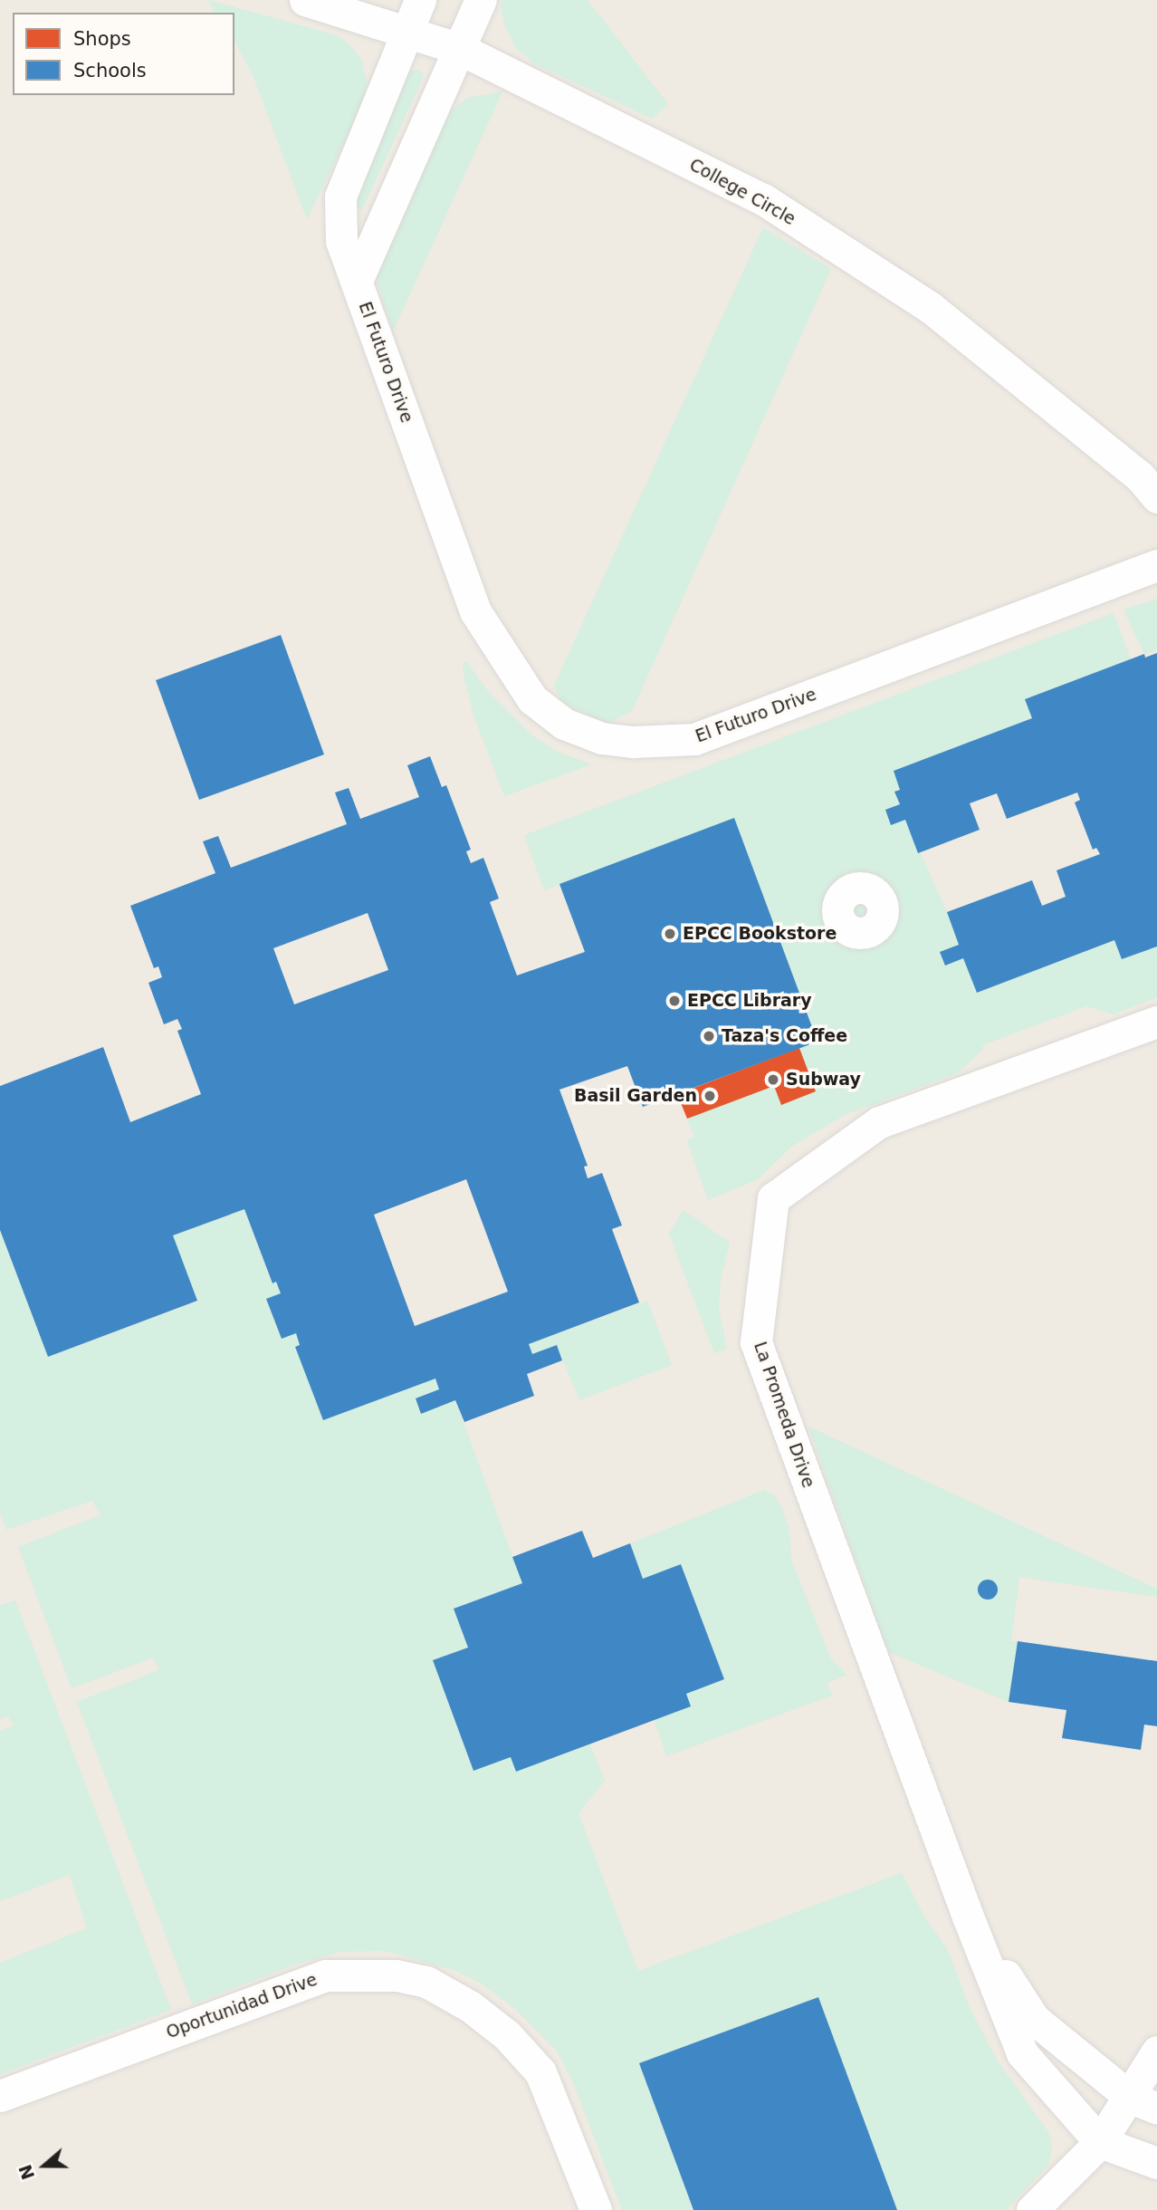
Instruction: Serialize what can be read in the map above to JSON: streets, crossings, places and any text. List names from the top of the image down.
{
  "streets": {
    "street": [
      "College Circle",
      "El Futuro Drive",
      "La Promeda Drive",
      "Oportunidad Drive"
    ]
  },
  "crossings": [
    ["College Circle", "El Futuro Drive"]
  ],
  "places": [
    "EPCC Bookstore",
    "EPCC Library",
    "Taza's Coffee",
    "Subway",
    "Basil Garden"
  ],
  "legend": ["Shops", "Schools"],
  "north": "left"
}
